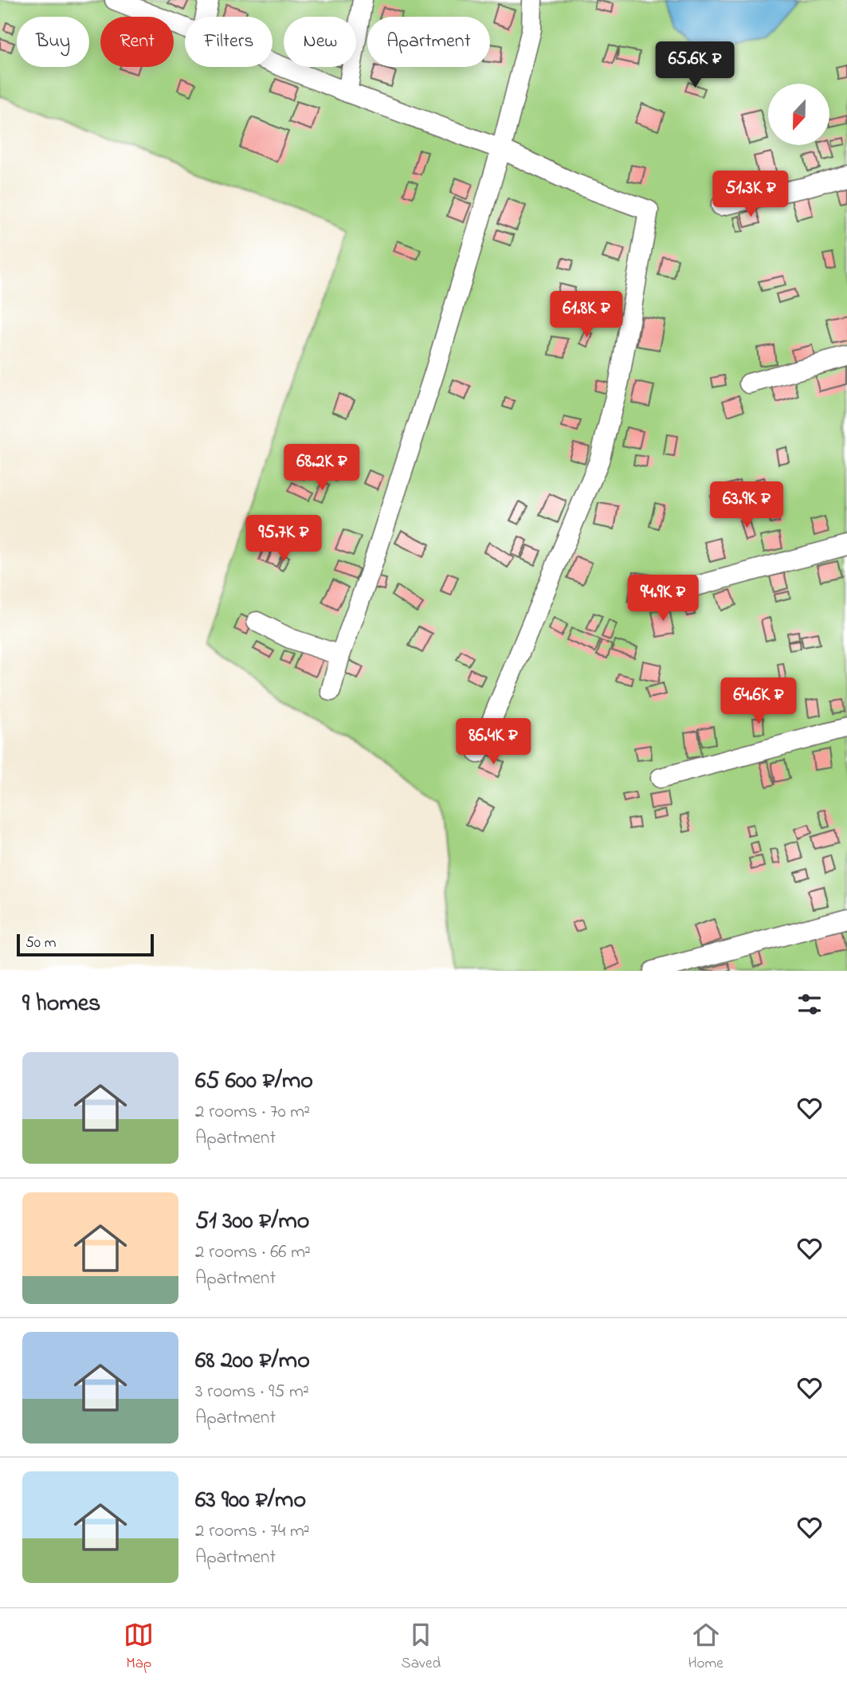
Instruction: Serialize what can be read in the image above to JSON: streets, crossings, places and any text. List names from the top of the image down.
{
  "scale_bar": "50 m",
  "north": "bottom",
  "page": {
    "chip": [
      "Buy",
      "Rent",
      "Filters",
      "New",
      "Apartment"
    ],
    "price": [
      "65.6K ₽",
      "51.3K ₽",
      "61.8K ₽",
      "68.2K ₽",
      "63.9K ₽",
      "95.7K ₽",
      "94.9K ₽",
      "64.6K ₽",
      "86.4K ₽"
    ],
    "scale": "50 m",
    "heading": "9 homes",
    "list": [
      {
        "name": "65 600 ₽/mo",
        "note": "2 rooms · 70 m² · Apartment"
      },
      {
        "name": "51 300 ₽/mo",
        "note": "2 rooms · 66 m² · Apartment"
      },
      {
        "name": "68 200 ₽/mo",
        "note": "3 rooms · 95 m² · Apartment"
      },
      {
        "name": "63 900 ₽/mo",
        "note": "2 rooms · 74 m² · Apartment"
      }
    ],
    "tabs": ["Map", "Saved", "Home"]
  }
}
